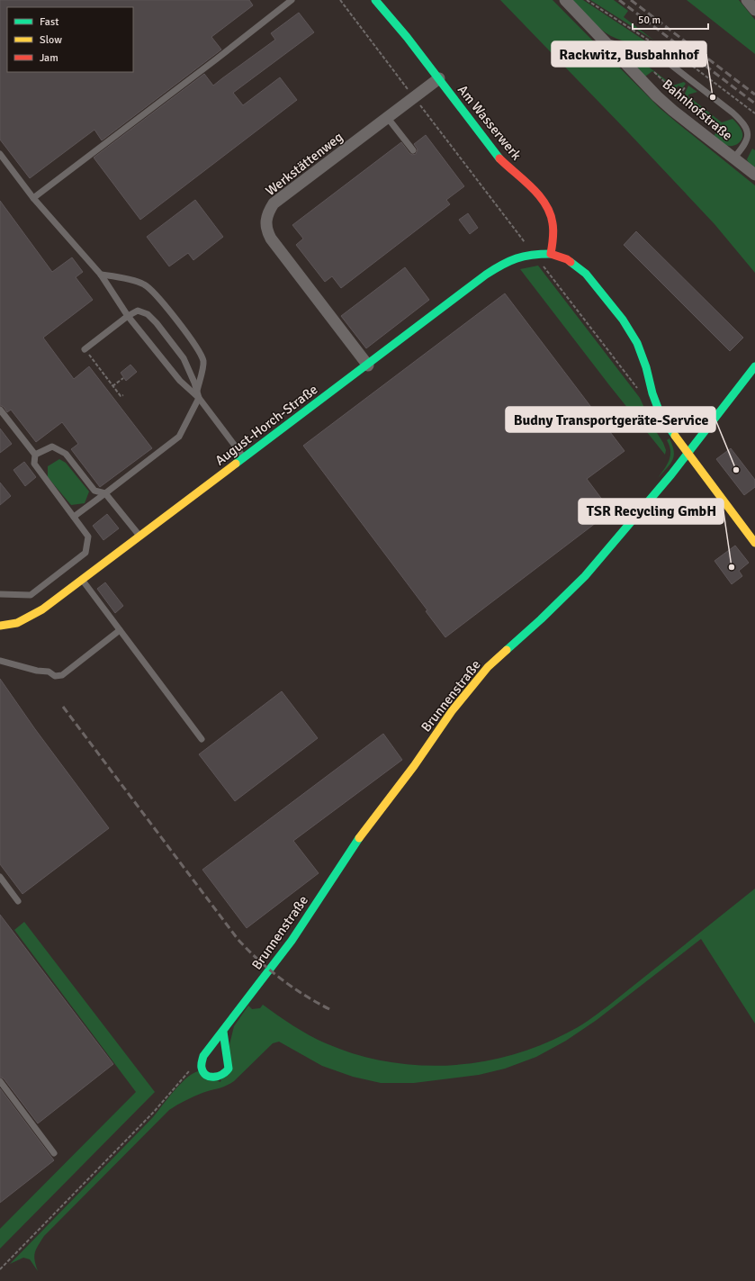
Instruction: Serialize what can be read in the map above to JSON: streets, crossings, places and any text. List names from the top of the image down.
{
  "streets": {
    "street": [
      "Bahnhofstraße",
      "Am Wasserwerk",
      "Werkstättenweg",
      "August-Horch-Straße",
      "Brunnenstraße"
    ]
  },
  "crossings": [
    ["Am Wasserwerk", "Werkstättenweg"],
    ["Am Wasserwerk", "August-Horch-Straße"],
    ["Werkstättenweg", "August-Horch-Straße"]
  ],
  "places": ["Rackwitz, Busbahnhof", "Budny Transportgeräte-Service", "TSR Recycling GmbH"],
  "legend": ["Fast", "Slow", "Jam"],
  "scale_bar": "50 m"
}
